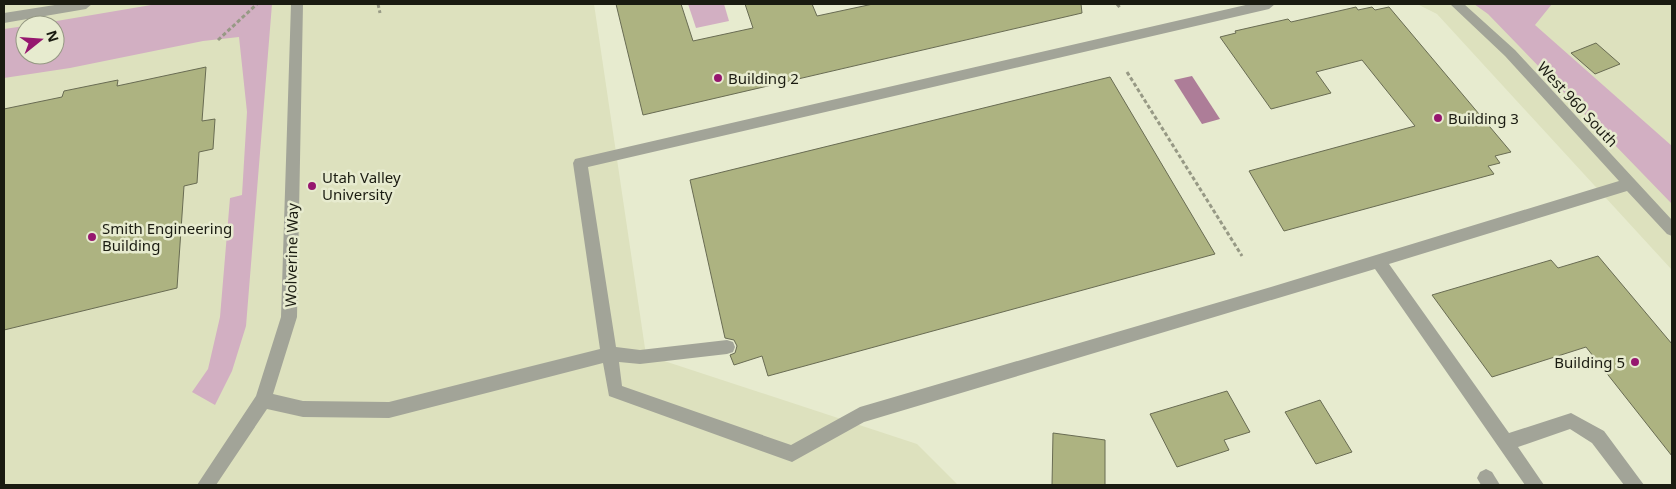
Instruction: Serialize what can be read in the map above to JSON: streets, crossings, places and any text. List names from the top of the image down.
{
  "streets": {
    "street": ["West 960 South", "Wolverine Way"]
  },
  "places": [
    "Building 2",
    "Building 3",
    "Utah Valley University",
    "Smith Engineering Building",
    "Building 5"
  ],
  "north": "right"
}
